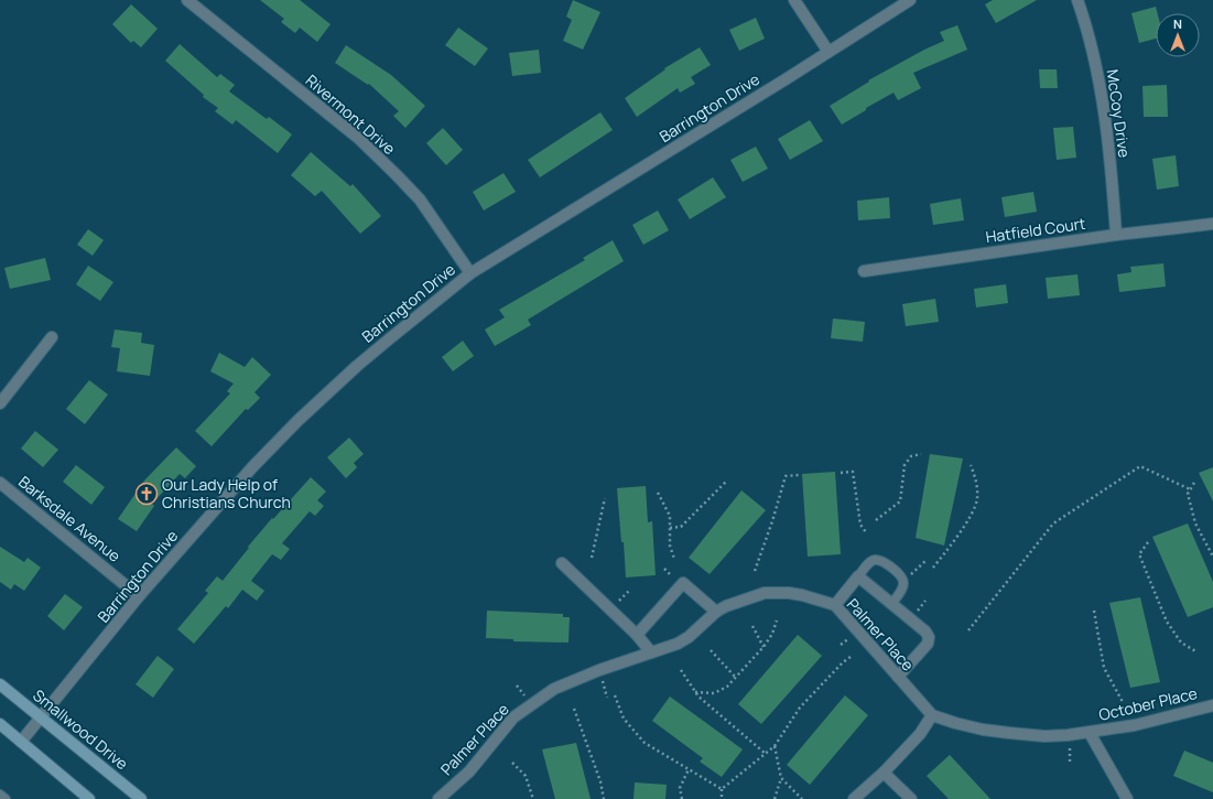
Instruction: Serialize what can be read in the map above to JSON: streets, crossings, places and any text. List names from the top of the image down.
{
  "streets": {
    "main road": ["Smallwood Drive"],
    "street": [
      "Barrington Drive",
      "McCoy Drive",
      "Rivermont Drive",
      "Hatfield Court",
      "Barksdale Avenue",
      "Palmer Place",
      "October Place"
    ]
  },
  "crossings": [
    ["Barrington Drive", "Rivermont Drive"],
    ["Barrington Drive", "Barksdale Avenue"],
    ["Barrington Drive", "Smallwood Drive"],
    ["McCoy Drive", "Hatfield Court"]
  ],
  "places": {
    "church": ["Our Lady Help of Christians Church"]
  },
  "north": "top"
}
